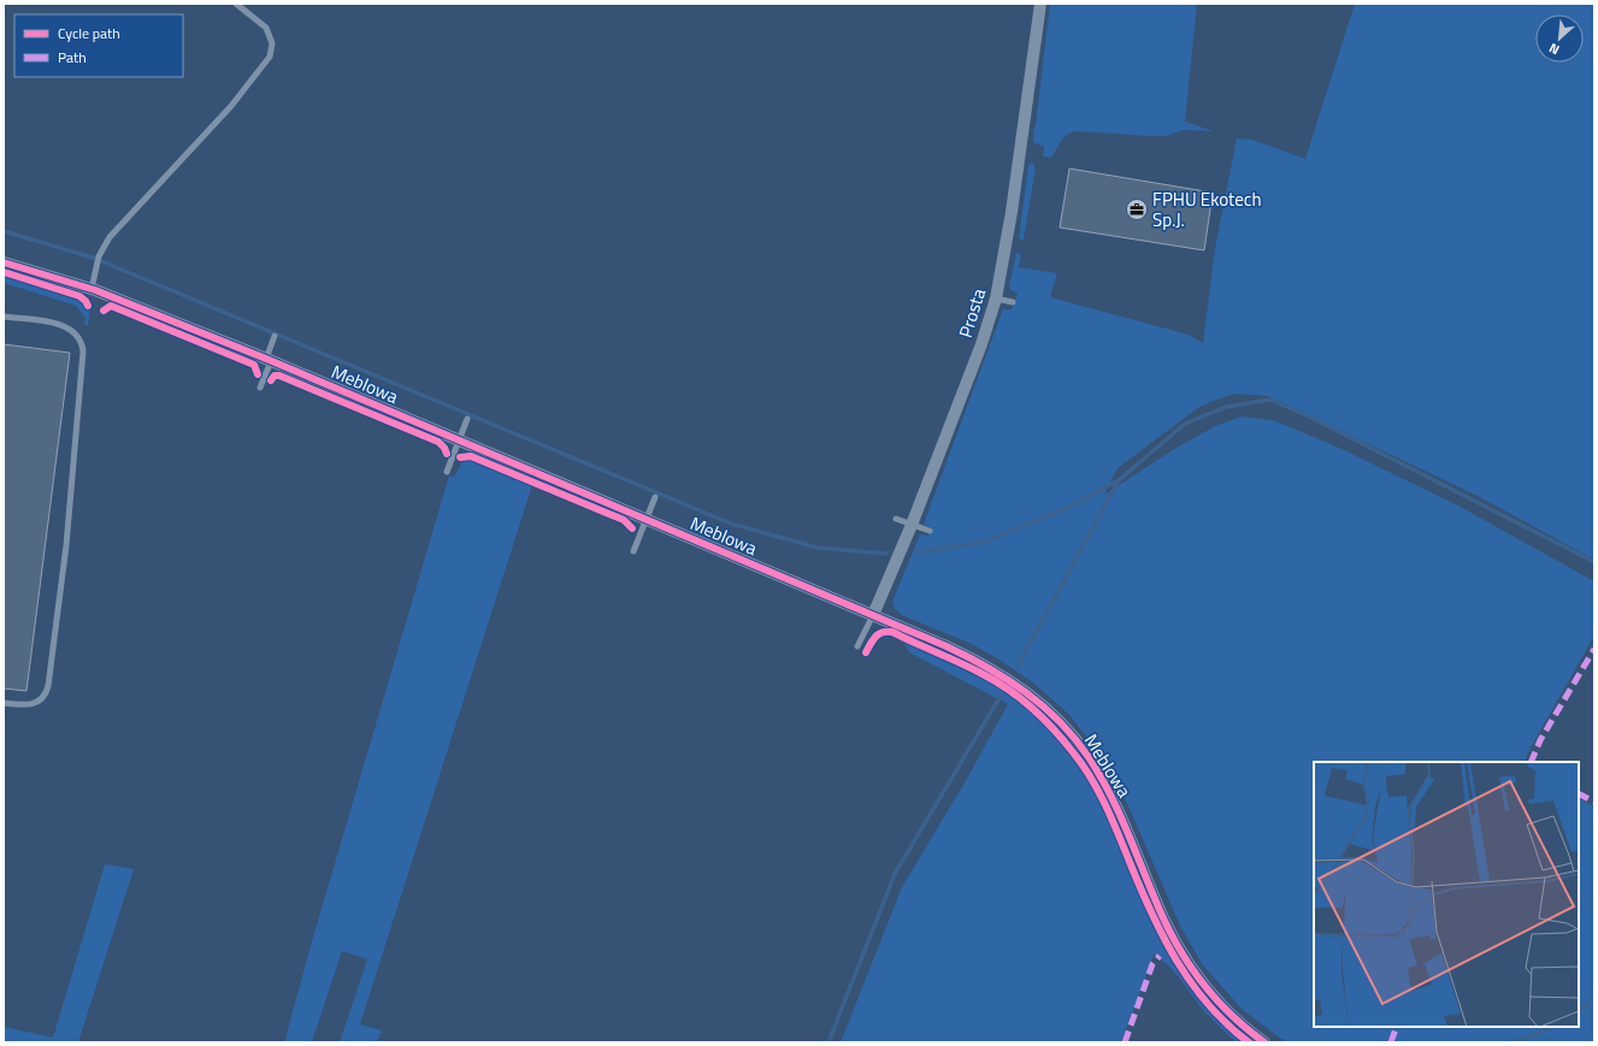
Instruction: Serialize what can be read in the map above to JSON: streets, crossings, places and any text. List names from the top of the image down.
{
  "streets": {
    "street": ["Prosta", "Meblowa"]
  },
  "crossings": [
    ["Prosta", "Meblowa"]
  ],
  "places": {
    "office": ["FPHU Ekotech Sp.J."]
  },
  "legend": ["Cycle path", "Path"],
  "north": "bottom left"
}
